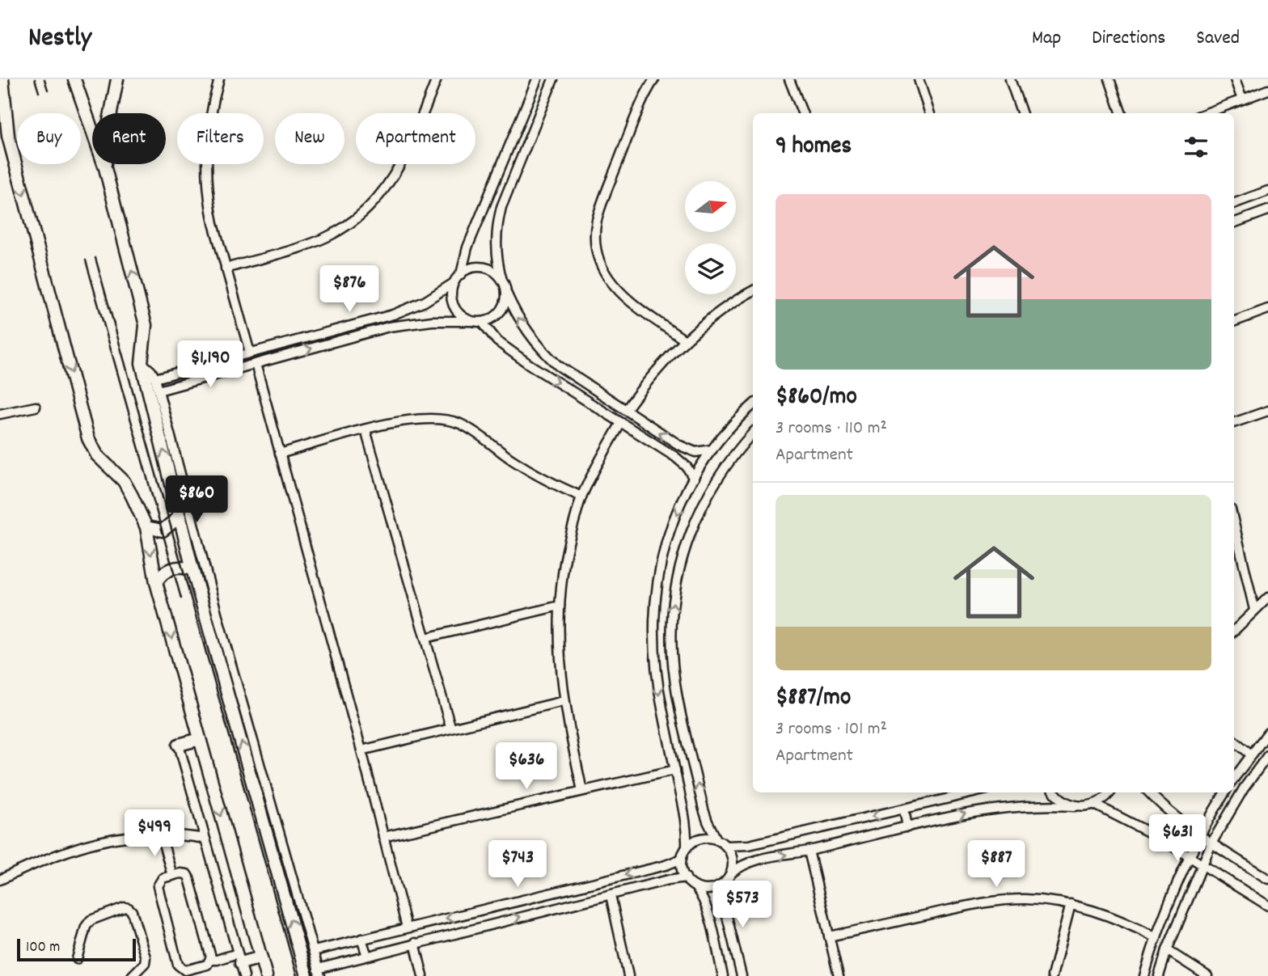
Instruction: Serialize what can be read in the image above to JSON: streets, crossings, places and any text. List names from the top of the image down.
{
  "scale_bar": "100 m",
  "north": "right",
  "page": {
    "header": "Nestly",
    "nav": ["Map", "Directions", "Saved"],
    "chip": [
      "Buy",
      "Rent",
      "Filters",
      "New",
      "Apartment"
    ],
    "heading": "9 homes",
    "list": [
      {
        "name": "$860/mo",
        "note": "3 rooms · 110 m² · Apartment"
      },
      {
        "name": "$887/mo",
        "note": "3 rooms · 101 m² · Apartment"
      }
    ],
    "price": [
      "$876",
      "$1,190",
      "$860",
      "$636",
      "$499",
      "$631",
      "$743",
      "$887",
      "$573"
    ],
    "scale": "100 m"
  }
}
